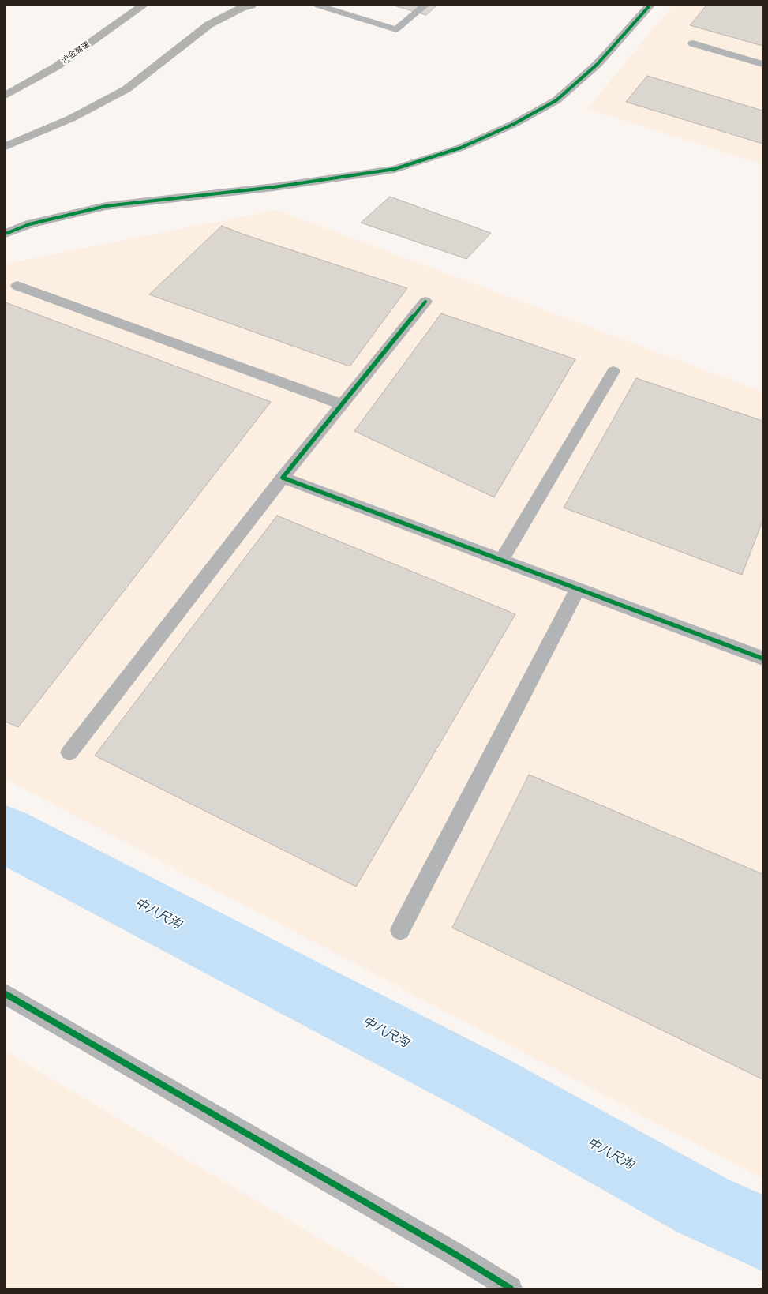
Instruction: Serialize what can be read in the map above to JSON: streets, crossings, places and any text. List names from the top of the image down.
{
  "streets": {
    "highway": ["沪金高速"]
  },
  "water": ["中八尺沟"]
}
